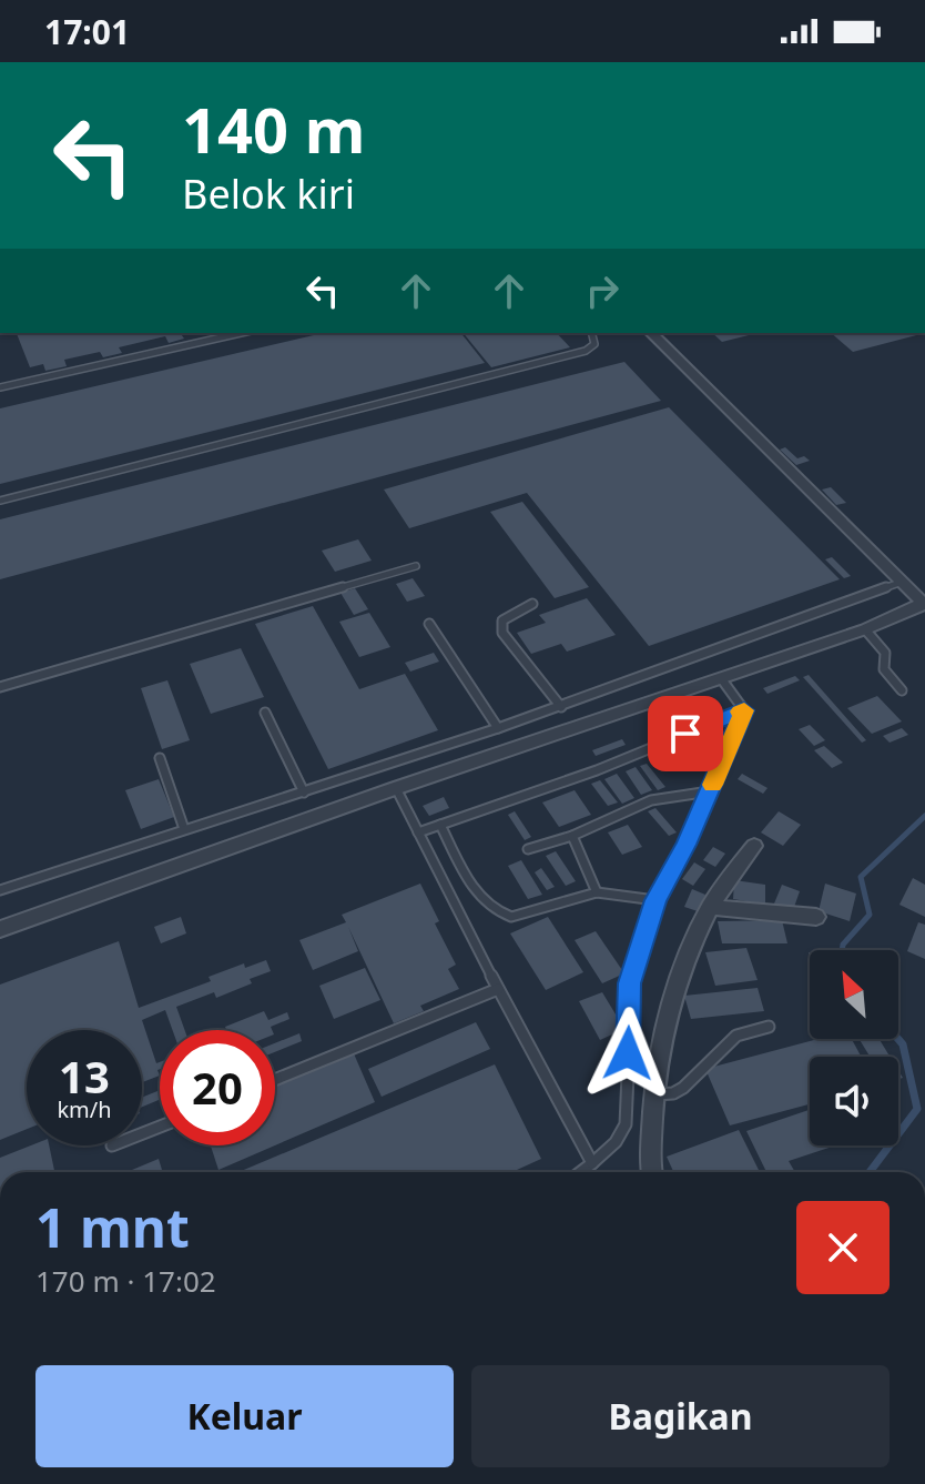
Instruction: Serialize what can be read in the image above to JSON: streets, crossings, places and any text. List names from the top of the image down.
{
  "north": "top left",
  "page": {
    "status": "17:01",
    "turn": ["140 m", "Belok kiri"],
    "speed": "13 km/h",
    "limit": "20",
    "heading": ["1 mnt", "170 m · 17:02"],
    "buttons": ["Keluar", "Bagikan"]
  }
}
